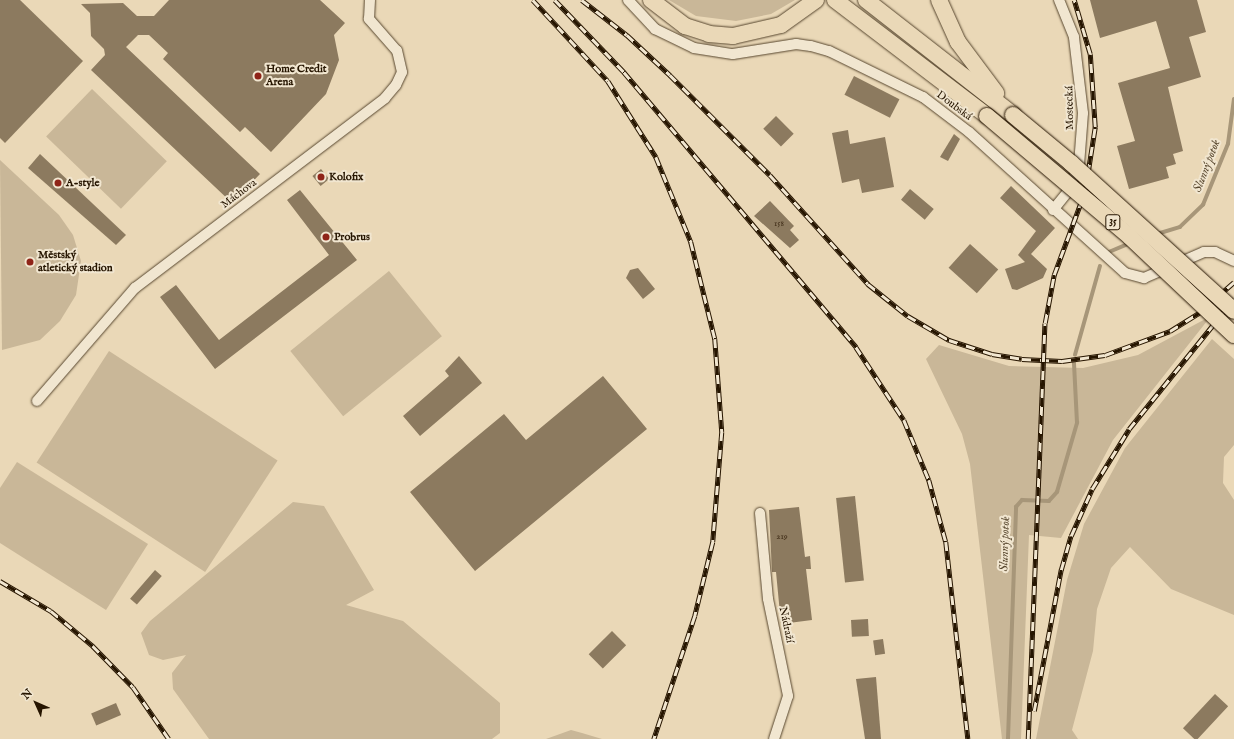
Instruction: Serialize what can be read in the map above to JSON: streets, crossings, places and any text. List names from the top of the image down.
{
  "streets": {
    "highway": ["35"],
    "street": [
      "Doubská",
      "Mostecká",
      "Máchova",
      "Nádraží"
    ]
  },
  "crossings": [
    ["Doubská", "Mostecká"]
  ],
  "water": ["Slunný potok"],
  "places": [
    "Home Credit Arena",
    "Kolofix",
    "A-style",
    "Probrus",
    "Městský atletický stadion"
  ],
  "house_numbers": ["158", "219"],
  "north": "top left"
}
